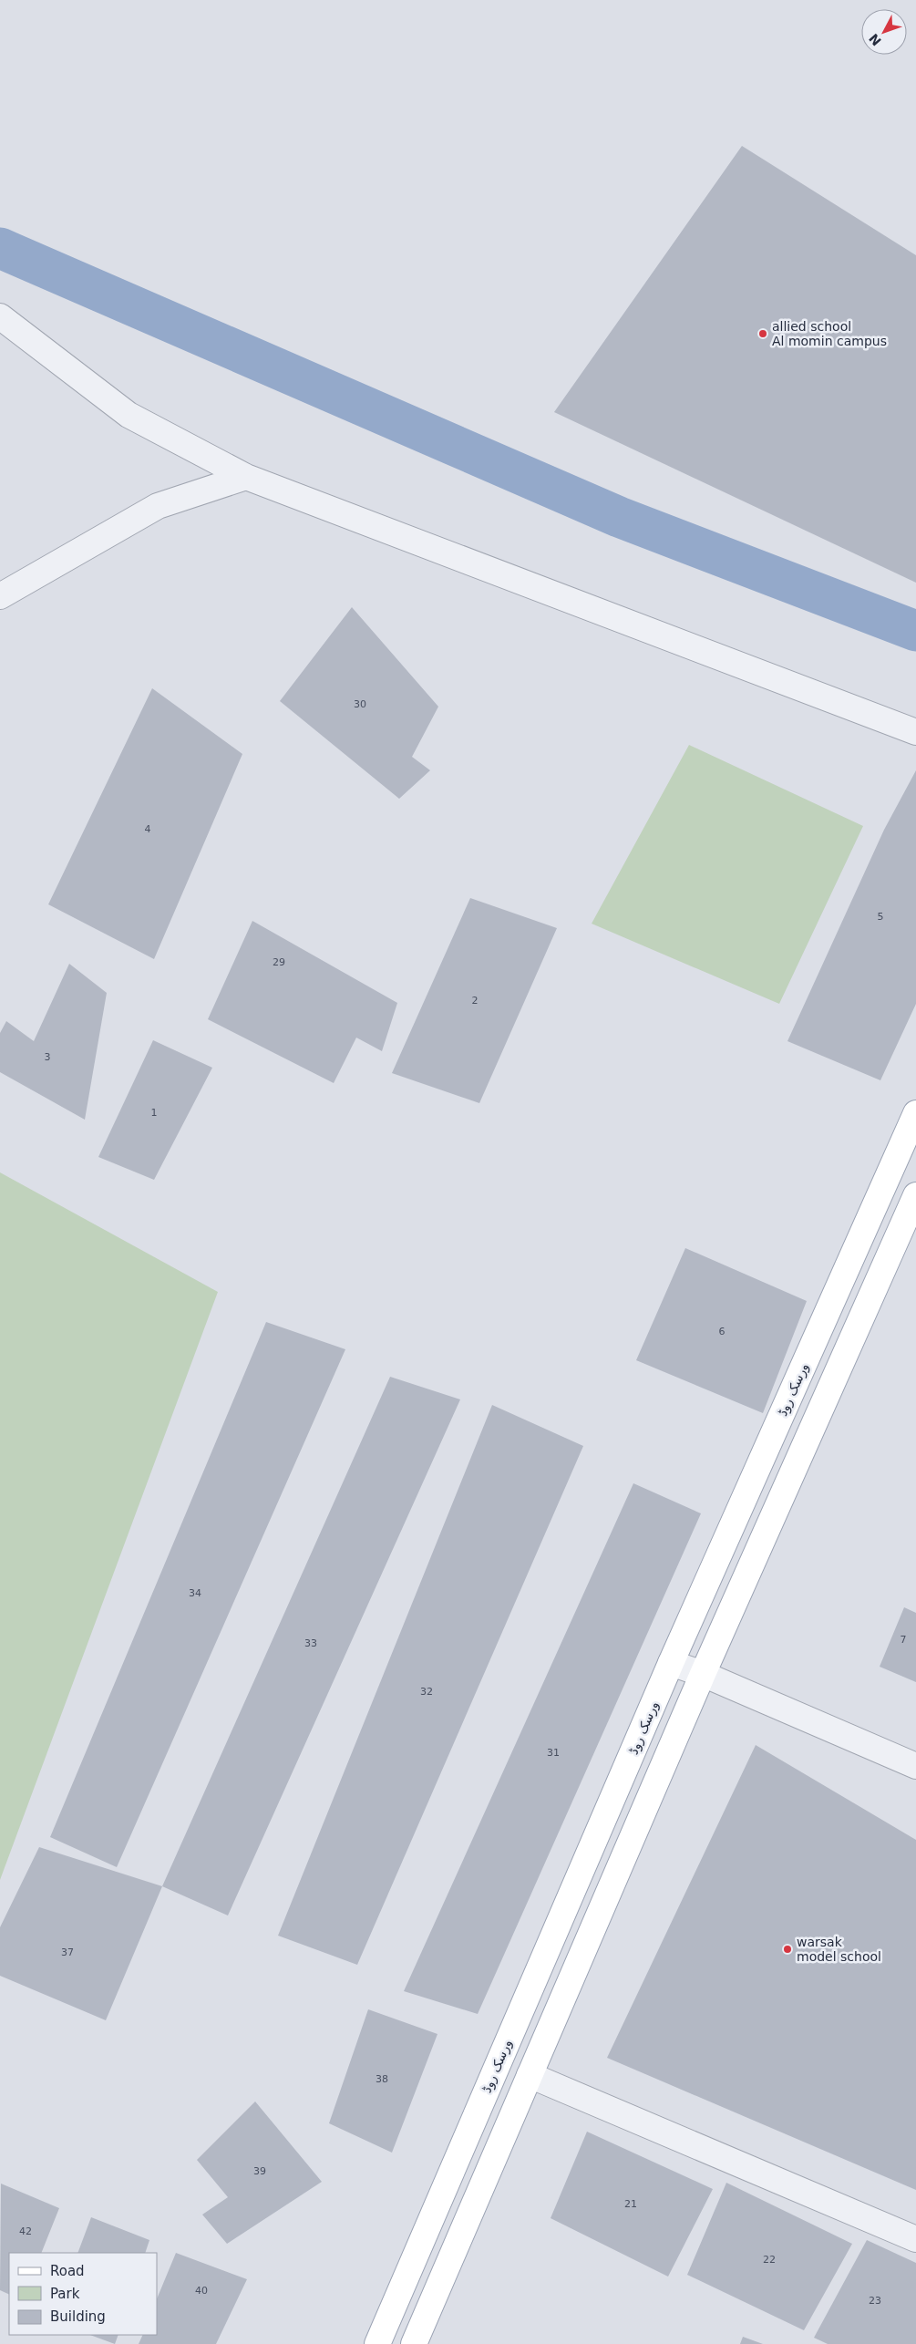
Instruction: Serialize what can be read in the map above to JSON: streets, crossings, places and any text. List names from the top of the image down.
{
  "streets": {
    "main road": ["ورسک روڈ"]
  },
  "places": ["allied school Al momin campus", "warsak model school"],
  "house_numbers": [
    "30",
    "4",
    "5",
    "29",
    "2",
    "3",
    "1",
    "6",
    "34",
    "7",
    "33",
    "32",
    "31",
    "37",
    "38",
    "39",
    "21",
    "42",
    "22",
    "40",
    "23"
  ],
  "legend": ["Road", "Park", "Building"],
  "north": "bottom left"
}
